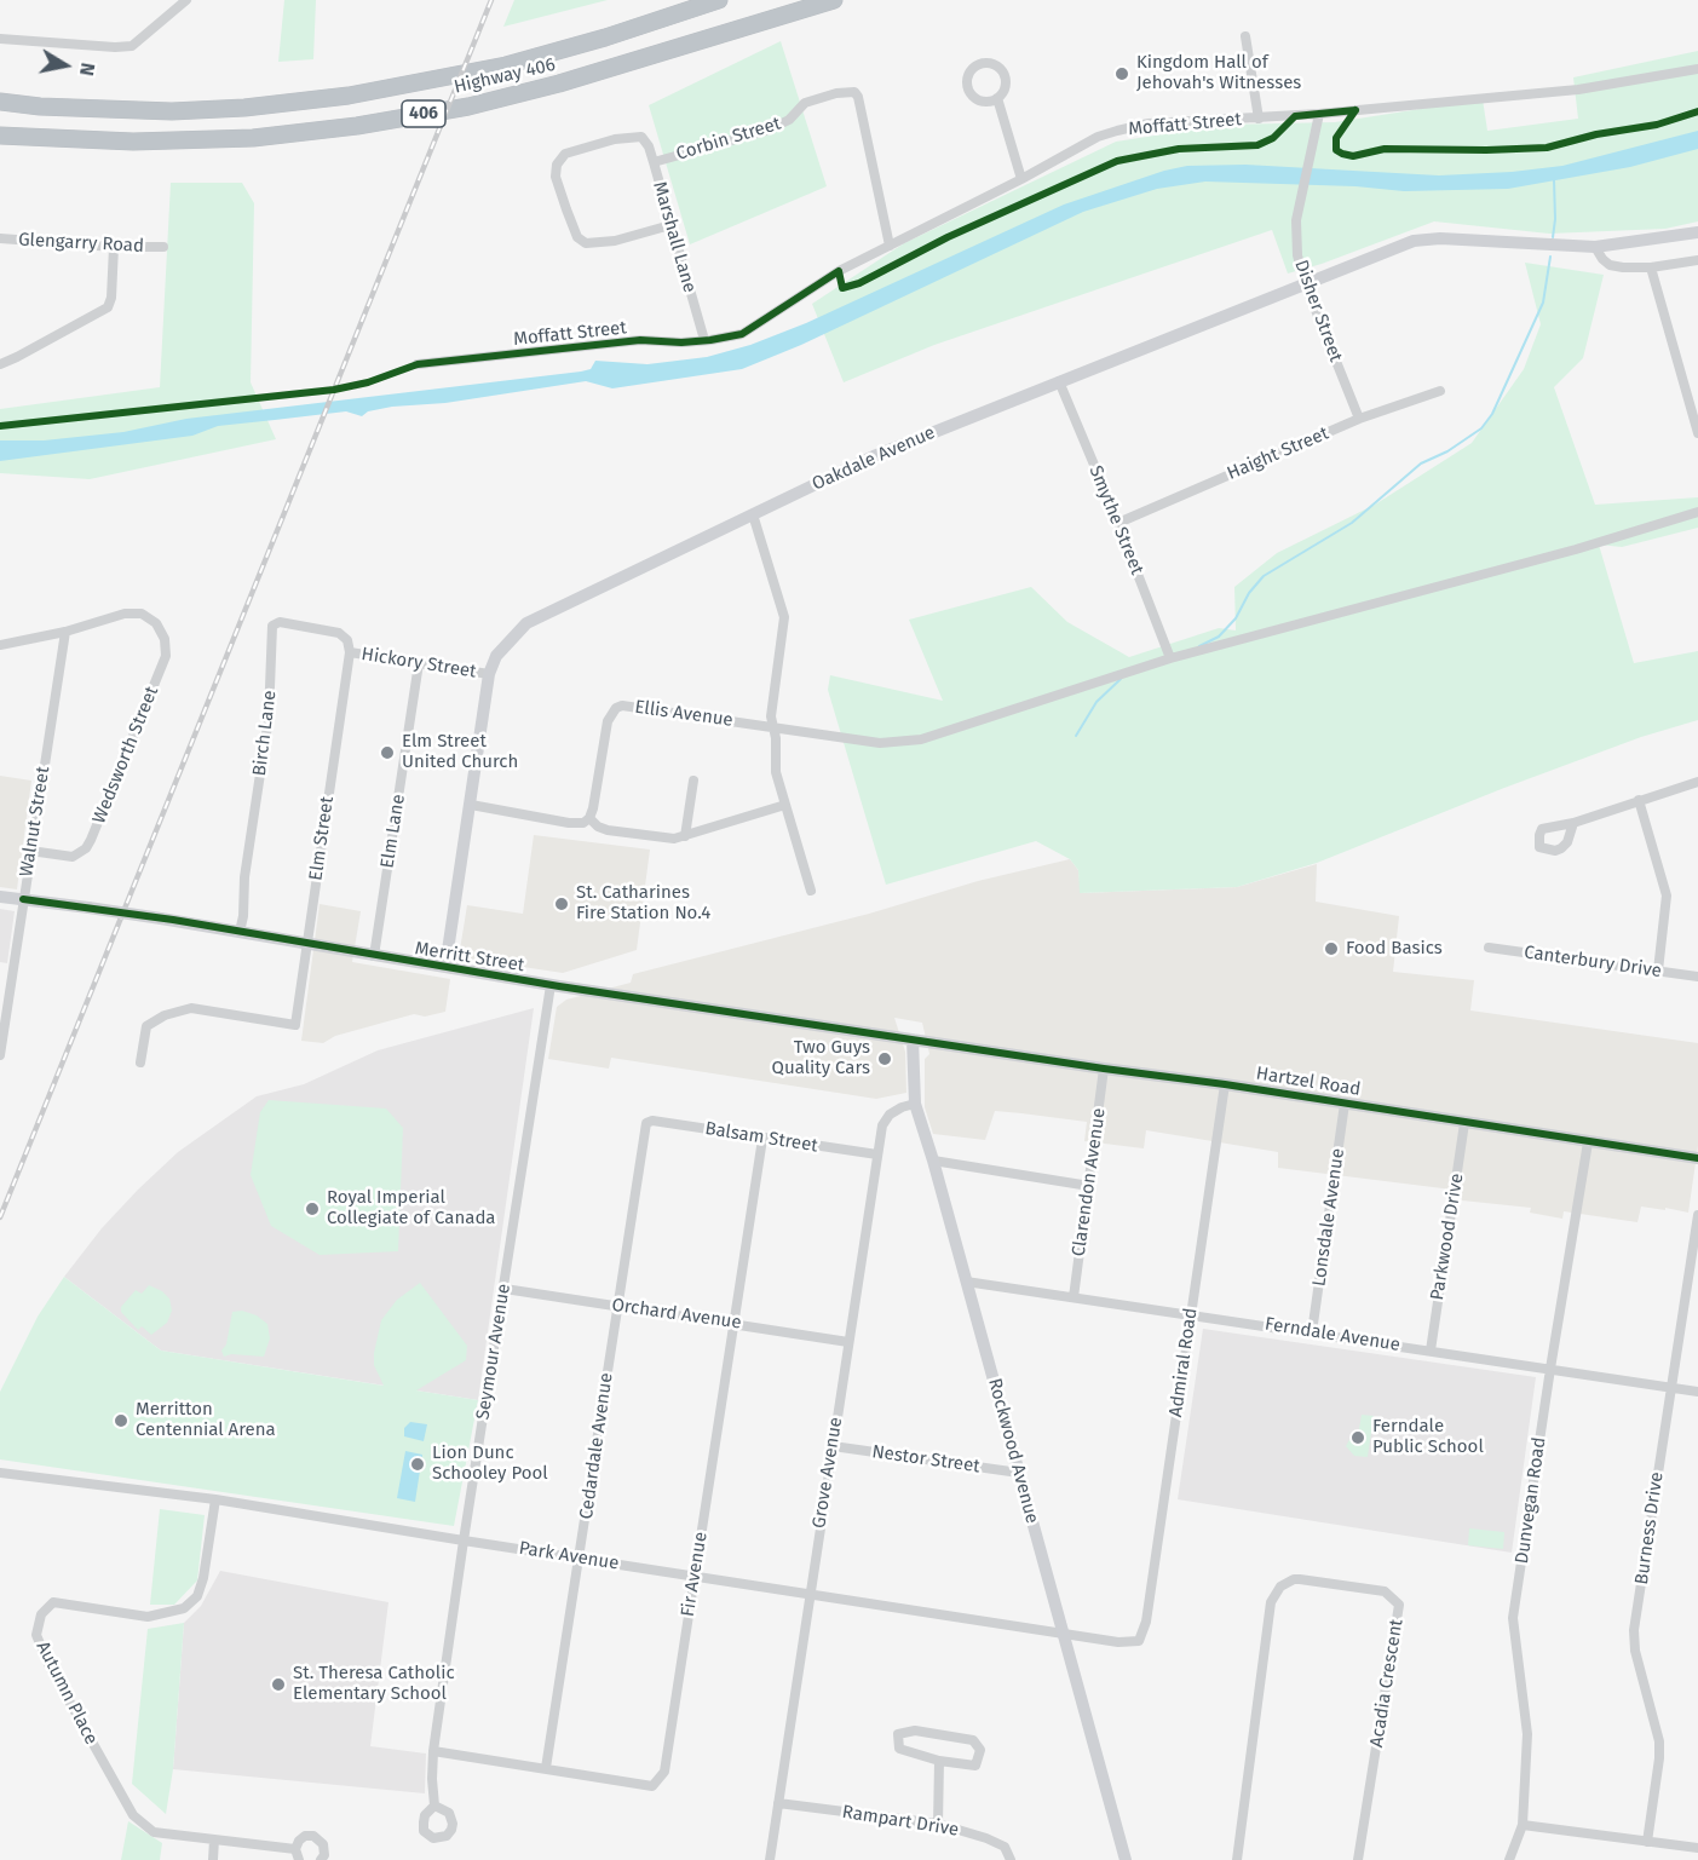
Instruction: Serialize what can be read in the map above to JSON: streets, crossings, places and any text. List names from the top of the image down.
{
  "streets": {
    "highway": ["Highway 406", "406"],
    "street": [
      "Moffatt Street",
      "Corbin Street",
      "Marshall Lane",
      "Glengarry Road",
      "Disher Street",
      "Haight Street",
      "Oakdale Avenue",
      "Smythe Street",
      "Hickory Street",
      "Ellis Avenue",
      "Birch Lane",
      "Wedsworth Street",
      "Walnut Street",
      "Elm Lane",
      "Elm Street",
      "Merritt Street",
      "Canterbury Drive",
      "Hartzel Road",
      "Balsam Street",
      "Clarendon Avenue",
      "Lonsdale Avenue",
      "Parkwood Drive",
      "Orchard Avenue",
      "Ferndale Avenue",
      "Seymour Avenue",
      "Admiral Road",
      "Cedardale Avenue",
      "Rockwood Avenue",
      "Nestor Street",
      "Grove Avenue",
      "Dunvegan Road",
      "Burness Drive",
      "Park Avenue",
      "Fir Avenue",
      "Acadia Crescent",
      "Autumn Place",
      "Rampart Drive"
    ]
  },
  "crossings": [
    ["Moffatt Street", "Corbin Street"],
    ["Moffatt Street", "Marshall Lane"],
    ["Moffatt Street", "Disher Street"],
    ["Corbin Street", "Marshall Lane"],
    ["Disher Street", "Haight Street"],
    ["Disher Street", "Oakdale Avenue"],
    ["Haight Street", "Smythe Street"],
    ["Oakdale Avenue", "Smythe Street"],
    ["Oakdale Avenue", "Hickory Street"],
    ["Oakdale Avenue", "Merritt Street"],
    ["Hickory Street", "Birch Lane"],
    ["Hickory Street", "Elm Lane"],
    ["Hickory Street", "Elm Street"],
    ["Birch Lane", "Elm Street"],
    ["Birch Lane", "Merritt Street"],
    ["Wedsworth Street", "Walnut Street"],
    ["Walnut Street", "Merritt Street"],
    ["Elm Lane", "Merritt Street"],
    ["Elm Street", "Merritt Street"],
    ["Merritt Street", "Hartzel Road"],
    ["Merritt Street", "Seymour Avenue"],
    ["Merritt Street", "Rockwood Avenue"],
    ["Hartzel Road", "Clarendon Avenue"],
    ["Hartzel Road", "Lonsdale Avenue"],
    ["Hartzel Road", "Parkwood Drive"],
    ["Hartzel Road", "Admiral Road"],
    ["Hartzel Road", "Rockwood Avenue"],
    ["Hartzel Road", "Dunvegan Road"],
    ["Balsam Street", "Cedardale Avenue"],
    ["Balsam Street", "Grove Avenue"],
    ["Balsam Street", "Fir Avenue"],
    ["Clarendon Avenue", "Ferndale Avenue"],
    ["Lonsdale Avenue", "Ferndale Avenue"],
    ["Parkwood Drive", "Ferndale Avenue"],
    ["Orchard Avenue", "Seymour Avenue"],
    ["Orchard Avenue", "Cedardale Avenue"],
    ["Orchard Avenue", "Grove Avenue"],
    ["Orchard Avenue", "Fir Avenue"],
    ["Ferndale Avenue", "Admiral Road"],
    ["Ferndale Avenue", "Rockwood Avenue"],
    ["Ferndale Avenue", "Dunvegan Road"],
    ["Ferndale Avenue", "Burness Drive"],
    ["Seymour Avenue", "Park Avenue"],
    ["Seymour Avenue", "Fir Avenue"],
    ["Admiral Road", "Park Avenue"],
    ["Cedardale Avenue", "Park Avenue"],
    ["Cedardale Avenue", "Fir Avenue"],
    ["Rockwood Avenue", "Nestor Street"],
    ["Rockwood Avenue", "Grove Avenue"],
    ["Rockwood Avenue", "Park Avenue"],
    ["Nestor Street", "Grove Avenue"],
    ["Grove Avenue", "Park Avenue"],
    ["Grove Avenue", "Rampart Drive"],
    ["Park Avenue", "Fir Avenue"],
    ["Park Avenue", "Autumn Place"]
  ],
  "places": [
    "Kingdom Hall of Jehovah's Witnesses",
    "Elm Street United Church",
    "St. Catharines Fire Station No.4",
    "Food Basics",
    "Two Guys Quality Cars",
    "Royal Imperial Collegiate of Canada",
    "Merritton Centennial Arena",
    "Ferndale Public School",
    "Lion Dunc Schooley Pool",
    "St. Theresa Catholic Elementary School"
  ],
  "north": "right"
}
